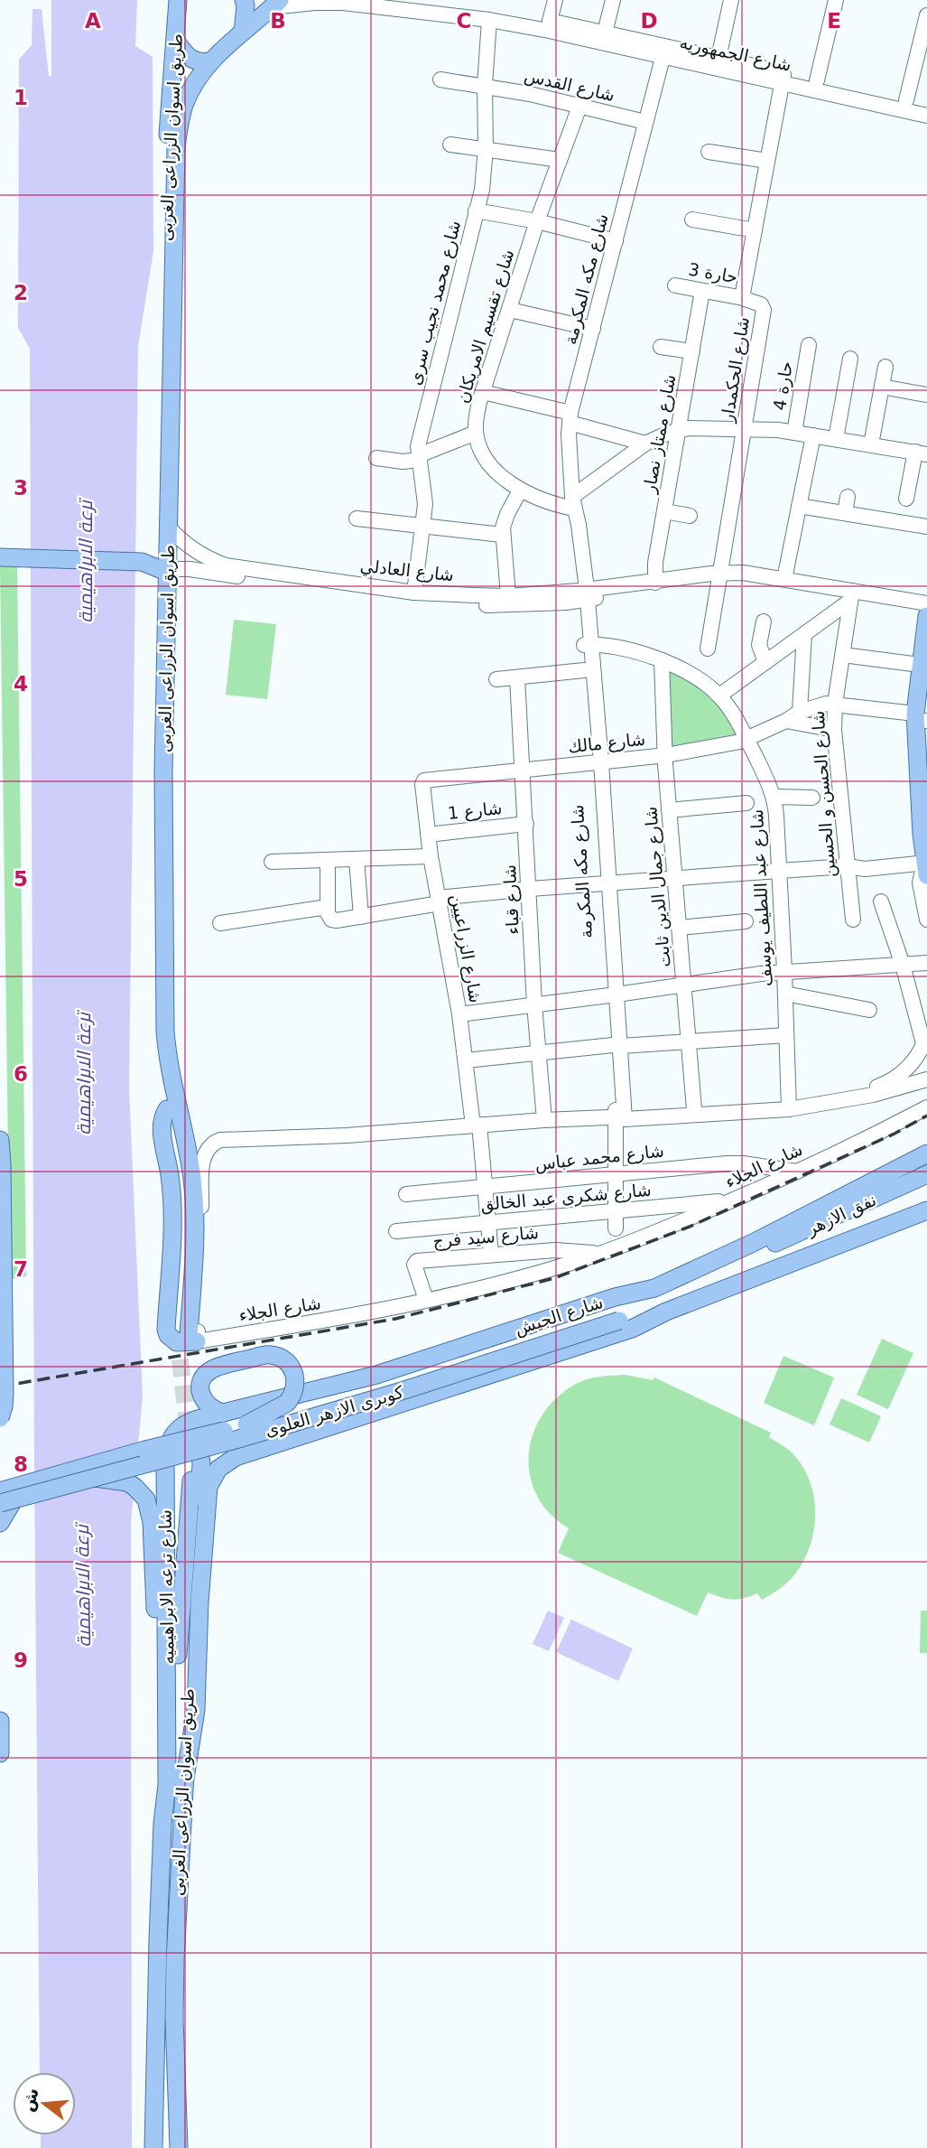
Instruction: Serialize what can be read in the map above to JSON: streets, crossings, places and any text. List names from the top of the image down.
{
  "streets": {
    "main road": [
      "طريق اسوان الزراعى الغربى",
      "نفق الازهر",
      "شارع الجيش",
      "كوبرى الازهر العلوى",
      "شارع ترعه الابراهيميه"
    ],
    "street": [
      "شارع الجمهوريه",
      "شارع القدس",
      "حارة 3",
      "شارع مكه المكرمة",
      "شارع محمد نجيب سرى",
      "شارع تقسيم الامريكان",
      "شارع الحكمدار",
      "حارة 4",
      "شارع ممتاز نصار",
      "شارع العادلي",
      "شارع مالك",
      "شارع الحسن و الحسين",
      "شارع 1",
      "شارع جمال الدين ثابت",
      "شارع عبد اللطيف يوسف",
      "شارع قباء",
      "شارع الزراعيين",
      "شارع محمد عباس",
      "شارع الجلاء",
      "شارع شكرى عبد الخالق",
      "شارع سيد فرج"
    ]
  },
  "crossings": [
    ["شارع الجمهوريه", "طريق اسوان الزراعى الغربى"],
    ["شارع الجمهوريه", "شارع مكه المكرمة"],
    ["شارع الجمهوريه", "شارع محمد نجيب سرى"],
    ["شارع الجمهوريه", "شارع الحكمدار"],
    ["شارع القدس", "شارع مكه المكرمة"],
    ["شارع القدس", "شارع محمد نجيب سرى"],
    ["شارع القدس", "شارع تقسيم الامريكان"],
    ["طريق اسوان الزراعى الغربى", "شارع العادلي"],
    ["طريق اسوان الزراعى الغربى", "شارع الجلاء"],
    ["طريق اسوان الزراعى الغربى", "شارع الجيش"],
    ["طريق اسوان الزراعى الغربى", "شارع ترعه الابراهيميه"],
    ["حارة 3", "شارع الحكمدار"],
    ["حارة 3", "شارع ممتاز نصار"],
    ["شارع مكه المكرمة", "شارع العادلي"],
    ["شارع مكه المكرمة", "شارع مالك"],
    ["شارع مكه المكرمة", "شارع عبد اللطيف يوسف"],
    ["شارع مكه المكرمة", "شارع محمد عباس"],
    ["شارع مكه المكرمة", "شارع شكرى عبد الخالق"],
    ["شارع محمد نجيب سرى", "شارع العادلي"],
    ["شارع الحكمدار", "شارع العادلي"],
    ["شارع ممتاز نصار", "شارع العادلي"],
    ["شارع العادلي", "شارع الحسن و الحسين"],
    ["شارع مالك", "شارع الحسن و الحسين"],
    ["شارع مالك", "شارع جمال الدين ثابت"],
    ["شارع مالك", "شارع عبد اللطيف يوسف"],
    ["شارع مالك", "شارع قباء"],
    ["شارع مالك", "شارع الزراعيين"],
    ["شارع 1", "شارع قباء"],
    ["شارع 1", "شارع الزراعيين"],
    ["شارع جمال الدين ثابت", "شارع عبد اللطيف يوسف"],
    ["شارع الزراعيين", "شارع محمد عباس"],
    ["شارع الزراعيين", "شارع شكرى عبد الخالق"],
    ["شارع الزراعيين", "شارع سيد فرج"],
    ["شارع محمد عباس", "شارع الجلاء"],
    ["شارع الجلاء", "شارع شكرى عبد الخالق"],
    ["شارع الجلاء", "شارع سيد فرج"],
    ["نفق الازهر", "شارع الجيش"],
    ["شارع الجيش", "كوبرى الازهر العلوى"],
    ["شارع الجيش", "شارع ترعه الابراهيميه"]
  ],
  "water": ["ترعة الابراهيمية"],
  "north": "left",
  "grid": {
    "columns": [
      "A",
      "B",
      "C",
      "D",
      "E"
    ],
    "rows": [
      "1",
      "2",
      "3",
      "4",
      "5",
      "6",
      "7",
      "8",
      "9"
    ]
  }
}
